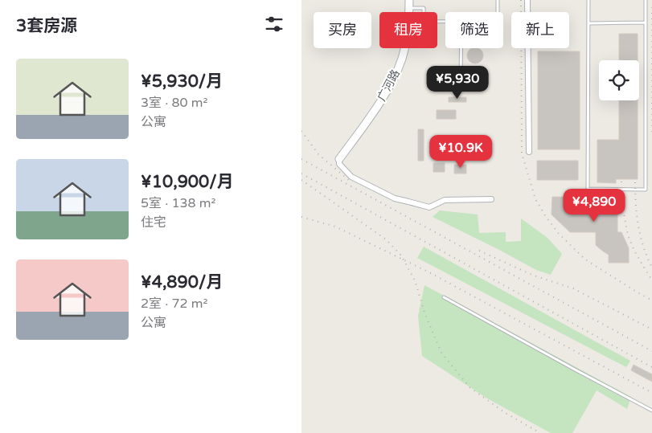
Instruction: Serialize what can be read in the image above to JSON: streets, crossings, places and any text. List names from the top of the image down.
{
  "streets": {
    "street": ["广河路"]
  },
  "page": {
    "heading": "3套房源",
    "chip": [
      "买房",
      "租房",
      "筛选",
      "新上"
    ],
    "list": [
      {
        "name": "¥5,930/月",
        "note": "3室 · 80 m² · 公寓"
      },
      {
        "name": "¥10,900/月",
        "note": "5室 · 138 m² · 住宅"
      },
      {
        "name": "¥4,890/月",
        "note": "2室 · 72 m² · 公寓"
      }
    ],
    "price": ["¥5,930", "¥10.9K", "¥4,890"]
  }
}
